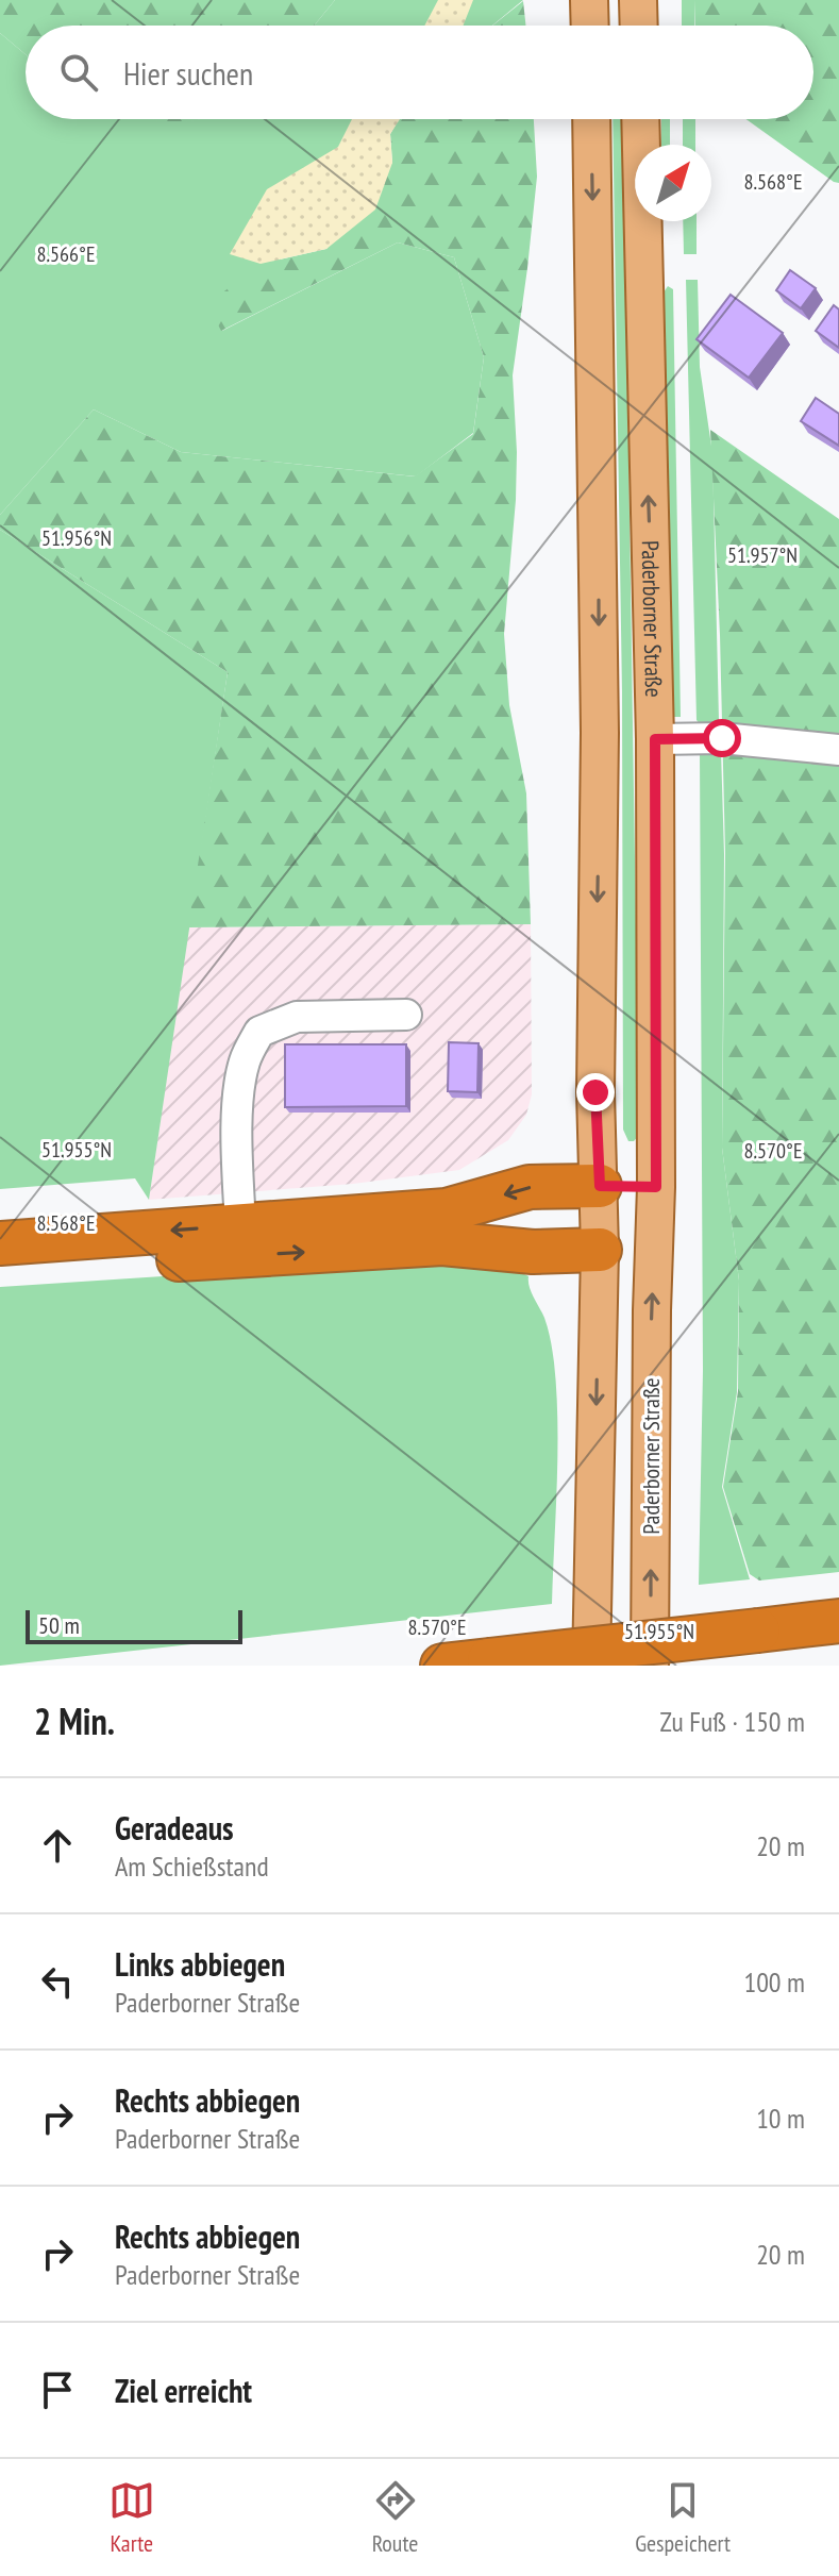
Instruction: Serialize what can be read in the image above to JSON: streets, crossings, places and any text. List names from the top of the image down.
{
  "streets": {
    "main road": ["Paderborner Straße"]
  },
  "scale_bar": "50 m",
  "north": "top right",
  "page": {
    "search": "Hier suchen",
    "scale": "50 m",
    "heading": ["2 Min.", "Zu Fuß · 150 m"],
    "list": [
      ["Geradeaus", "Am Schießstand", "20 m"],
      ["Links abbiegen", "Paderborner Straße", "100 m"],
      ["Rechts abbiegen", "Paderborner Straße", "10 m"],
      ["Rechts abbiegen", "Paderborner Straße", "20 m"],
      "Ziel erreicht"
    ],
    "nav": ["Karte", "Route", "Gespeichert"]
  },
  "coordinates": [
    "8.568°E",
    "8.566°E",
    "51.956°N",
    "51.957°N",
    "51.955°N",
    "8.570°E"
  ]
}
